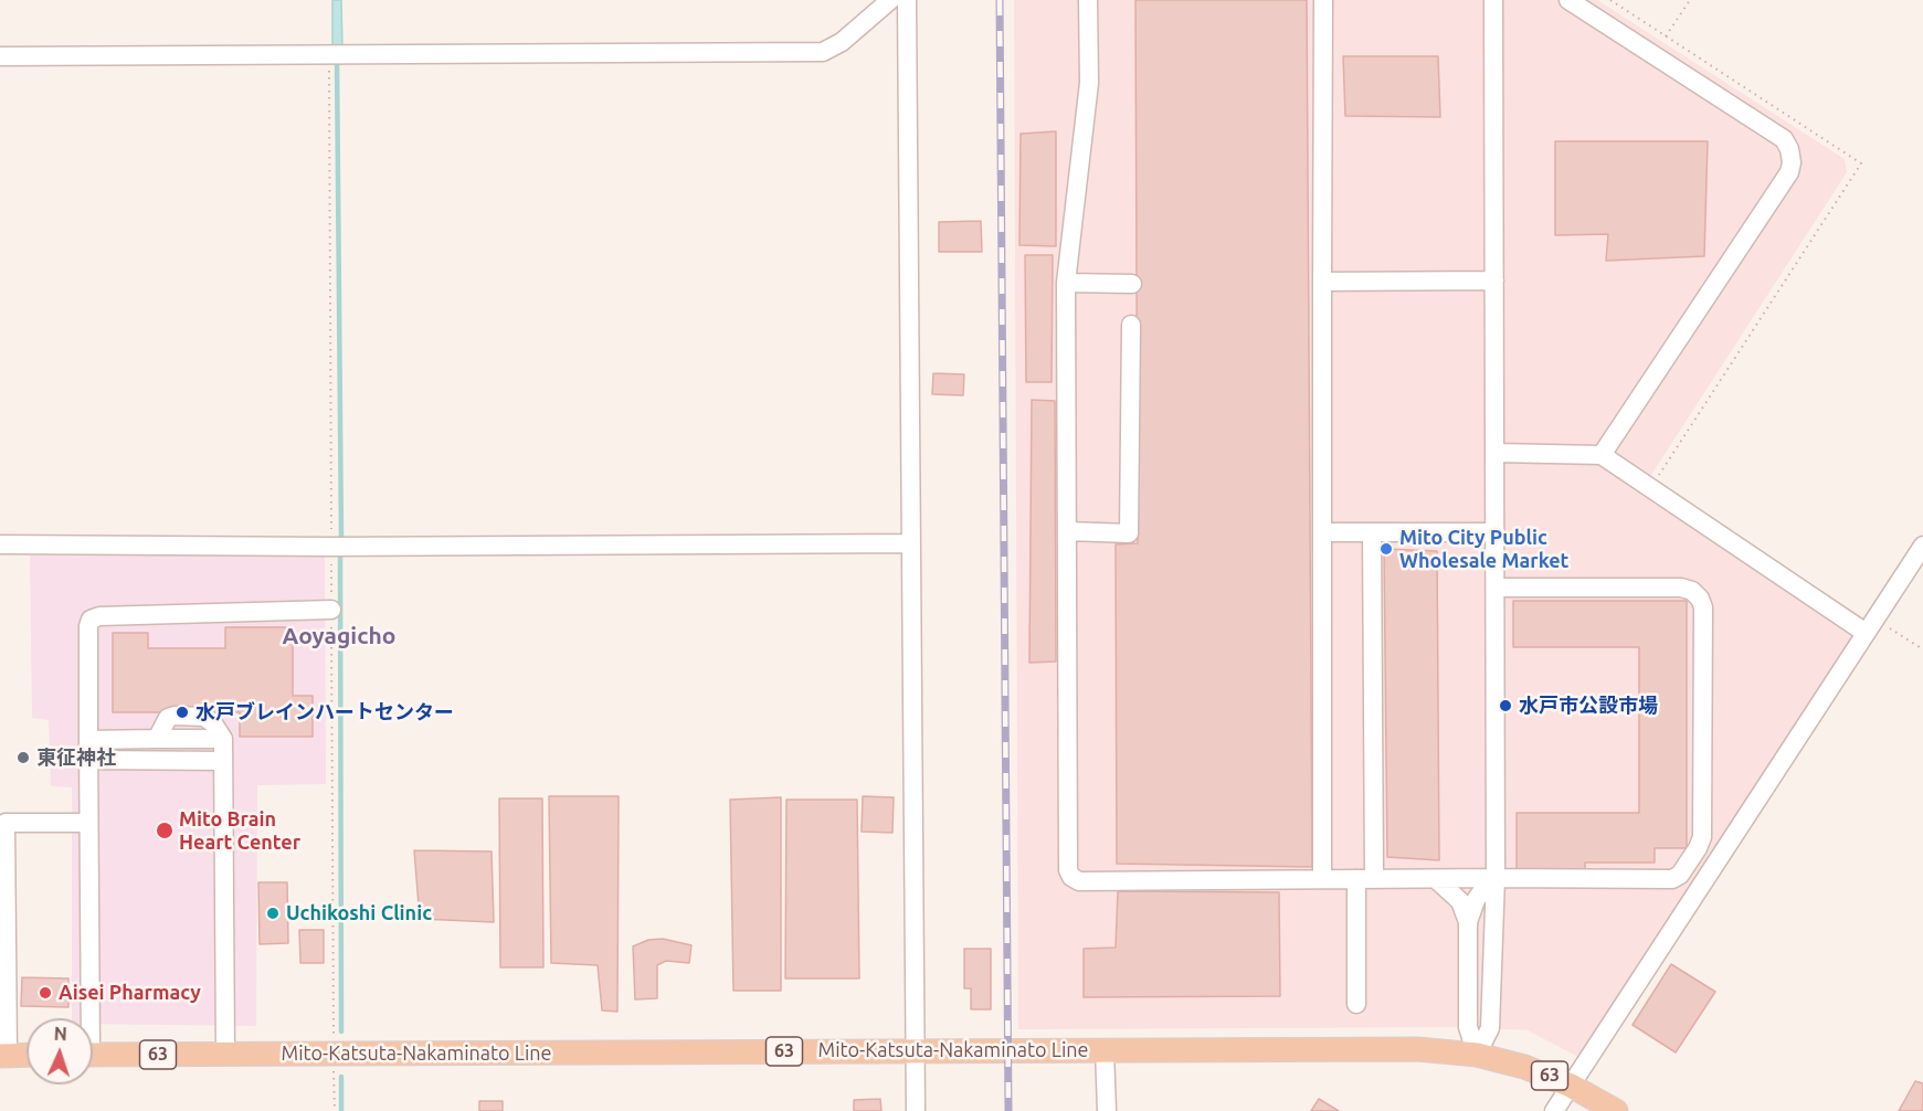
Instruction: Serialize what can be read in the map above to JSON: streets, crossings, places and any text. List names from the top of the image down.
{
  "streets": {
    "main road": ["Mito-Katsuta-Nakaminato Line", "63"]
  },
  "districts": ["Aoyagicho"],
  "places": [
    "Mito City Public Wholesale Market",
    "水戸市公設市場",
    "水戸ブレインハートセンター",
    "東征神社",
    "Mito Brain Heart Center",
    "Uchikoshi Clinic",
    "Aisei Pharmacy"
  ],
  "north": "top"
}
